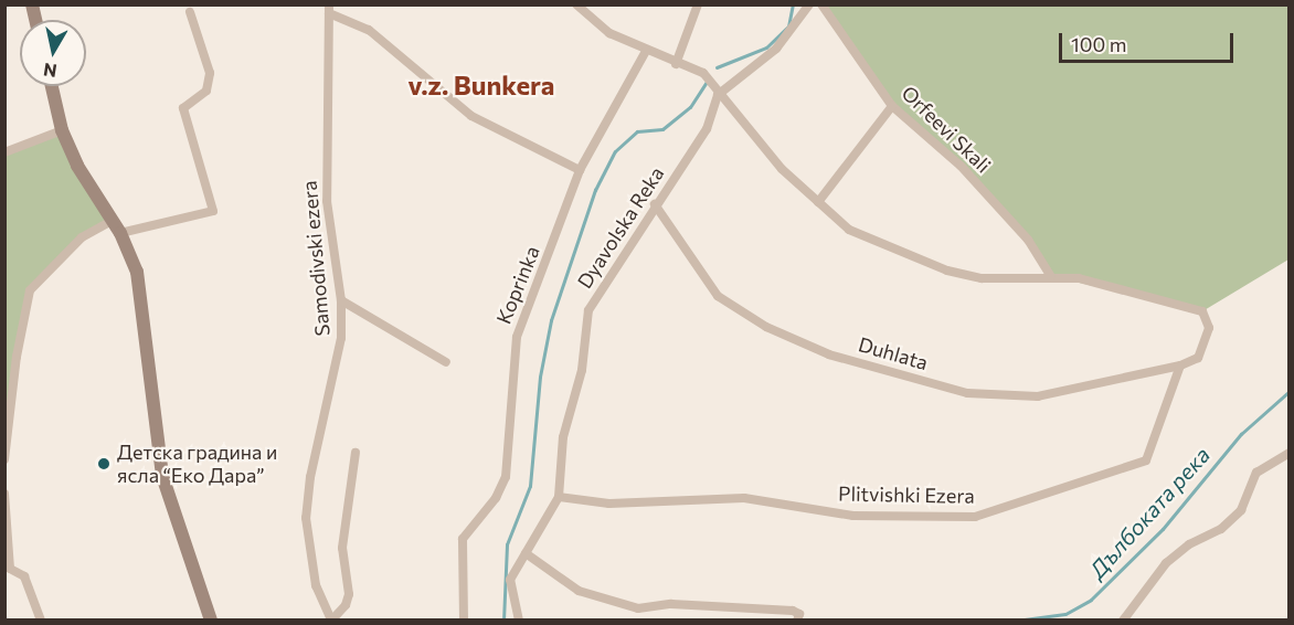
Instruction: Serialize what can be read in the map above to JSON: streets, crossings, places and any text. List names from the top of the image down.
{
  "streets": {
    "street": [
      "Orfeevi Skali",
      "Dyavolska Reka",
      "Samodivski ezera",
      "Koprinka",
      "Duhlata",
      "Plitvishki Ezera"
    ]
  },
  "crossings": [
    ["Dyavolska Reka", "Duhlata"],
    ["Dyavolska Reka", "Plitvishki Ezera"],
    ["Duhlata", "Plitvishki Ezera"]
  ],
  "districts": ["v.z. Bunkera"],
  "water": ["Дълбоката река"],
  "places": ["Детска градина и ясла “Еко Дара”"],
  "scale_bar": "100 m",
  "north": "bottom"
}
